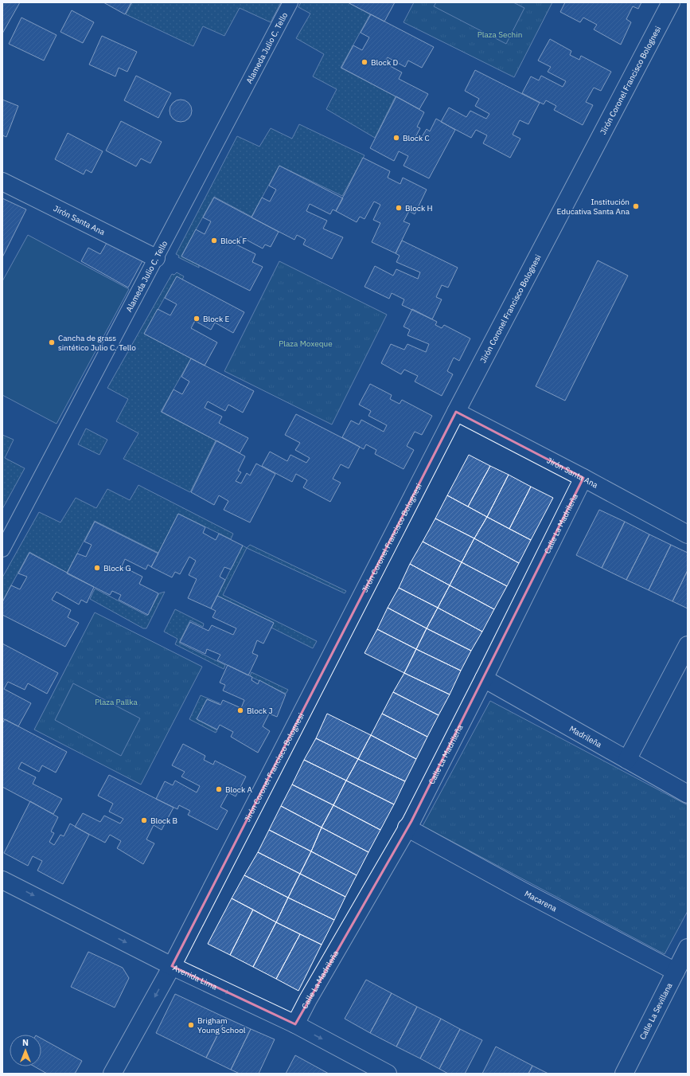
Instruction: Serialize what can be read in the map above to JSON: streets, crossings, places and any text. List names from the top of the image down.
{
  "streets": {
    "street": [
      "Alameda Julio C. Tello",
      "Jirón Coronel Francisco Bolognesi",
      "Jirón Santa Ana",
      "Calle La Madrileña",
      "Madrileña",
      "Macarena",
      "Avenida Lima",
      "Calle La Sevillana"
    ]
  },
  "crossings": [
    ["Alameda Julio C. Tello", "Jirón Santa Ana"],
    ["Jirón Coronel Francisco Bolognesi", "Jirón Santa Ana"],
    ["Jirón Coronel Francisco Bolognesi", "Avenida Lima"],
    ["Jirón Santa Ana", "Calle La Madrileña"],
    ["Calle La Madrileña", "Madrileña"],
    ["Calle La Madrileña", "Macarena"],
    ["Calle La Madrileña", "Avenida Lima"],
    ["Macarena", "Calle La Sevillana"]
  ],
  "one_way": ["Avenida Lima"],
  "parks": ["Plaza Sechin", "Plaza Moxeque", "Plaza Pallka"],
  "places": [
    "Block D",
    "Block C",
    "Institución Educativa Santa Ana",
    "Block H",
    "Block F",
    "Block E",
    "Cancha de grass sintético Julio C. Tello",
    "Block G",
    "Block J",
    "Block A",
    "Block B",
    "Brigham Young School"
  ],
  "north": "top"
}
